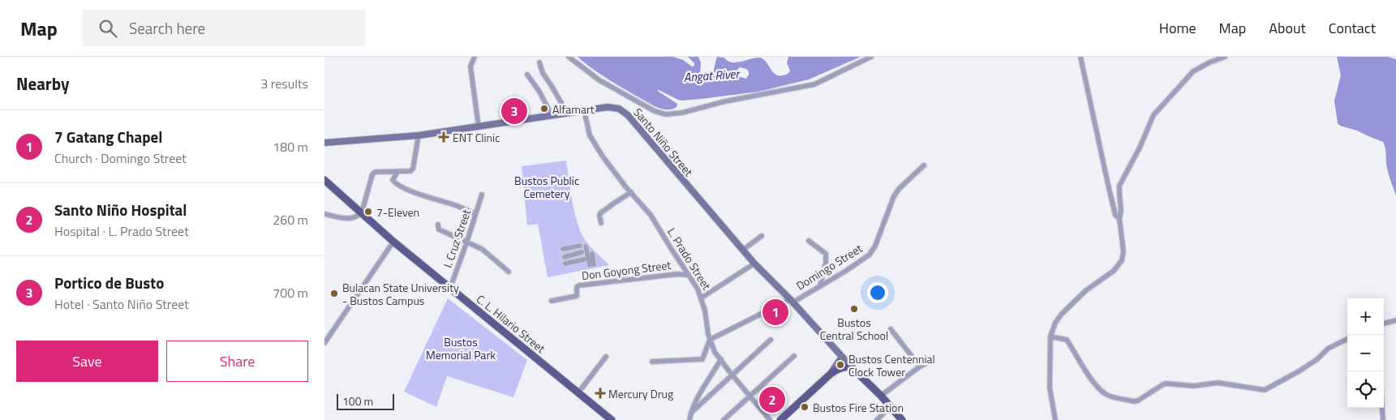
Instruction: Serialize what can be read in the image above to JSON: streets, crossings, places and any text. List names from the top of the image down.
{
  "streets": {
    "main road": ["C. L. Hilario Street"],
    "street": [
      "Santo Niño Street",
      "I. Cruz Street",
      "L. Prado Street",
      "Domingo Street",
      "Don Goyong Street"
    ]
  },
  "crossings": [
    ["Santo Niño Street", "L. Prado Street"],
    ["Santo Niño Street", "Domingo Street"],
    ["I. Cruz Street", "C. L. Hilario Street"],
    ["L. Prado Street", "Domingo Street"],
    ["L. Prado Street", "Don Goyong Street"]
  ],
  "water": ["Angat River"],
  "parks": ["Bustos Public Cemetery", "Bustos Memorial Park"],
  "places": {
    "other": [
      "Alfamart",
      "7-Eleven",
      "Bulacan State University - Bustos Campus",
      "Bustos Central School",
      "Bustos Centennial Clock Tower",
      "Bustos Fire Station"
    ],
    "health": ["ENT Clinic", "Mercury Drug"]
  },
  "scale_bar": "100 m",
  "page": {
    "header": "Map",
    "search": "Search here",
    "nav": [
      "Home",
      "Map",
      "About",
      "Contact"
    ],
    "heading": ["Nearby", "3 results"],
    "pins": ["3", "1", "2"],
    "list": [
      {
        "mark": "1",
        "name": "7 Gatang Chapel",
        "note": "Church · Domingo Street",
        "value": "180 m"
      },
      {
        "mark": "2",
        "name": "Santo Niño Hospital",
        "note": "Hospital · L. Prado Street",
        "value": "260 m"
      },
      {
        "mark": "3",
        "name": "Portico de Busto",
        "note": "Hotel · Santo Niño Street",
        "value": "700 m"
      }
    ],
    "map_buttons": ["+", "−"],
    "buttons": ["Save", "Share"],
    "scale": "100 m"
  }
}
